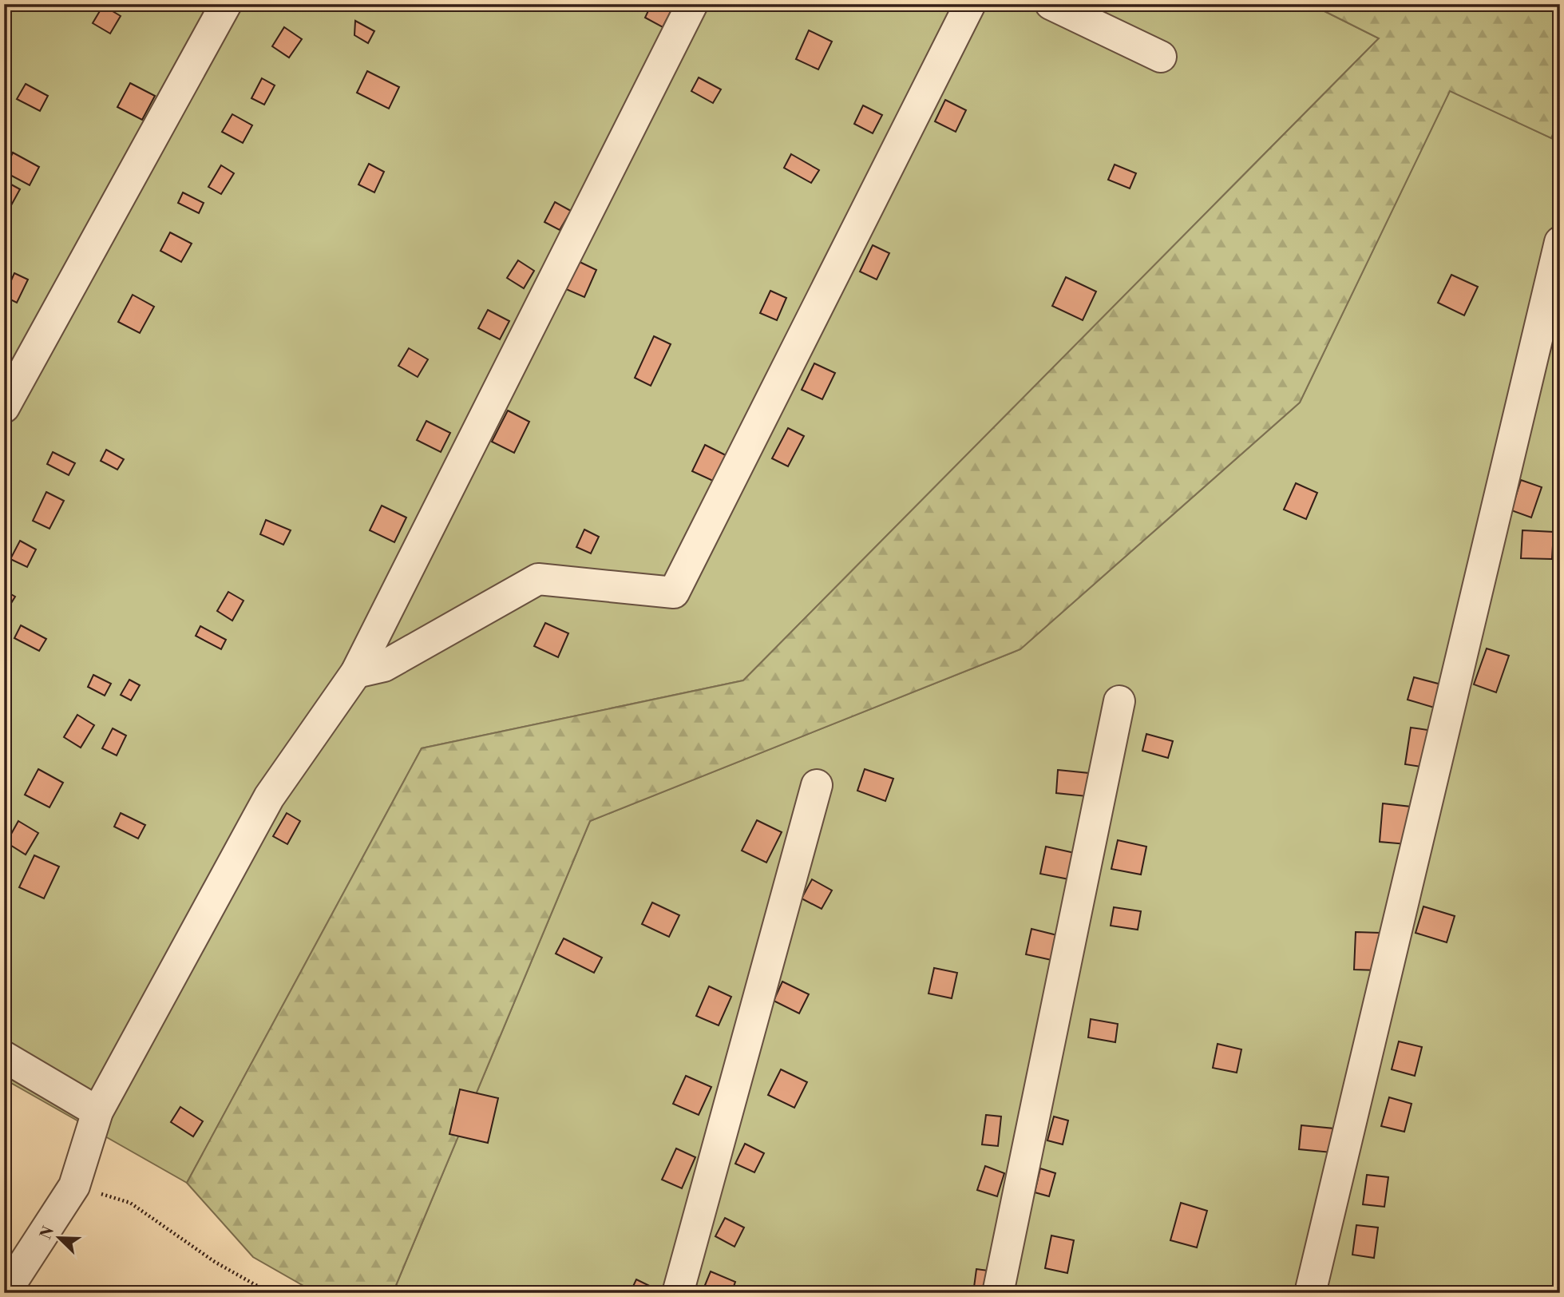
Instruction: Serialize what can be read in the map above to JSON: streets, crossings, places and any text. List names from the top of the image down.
{
  "north": "top left"
}
